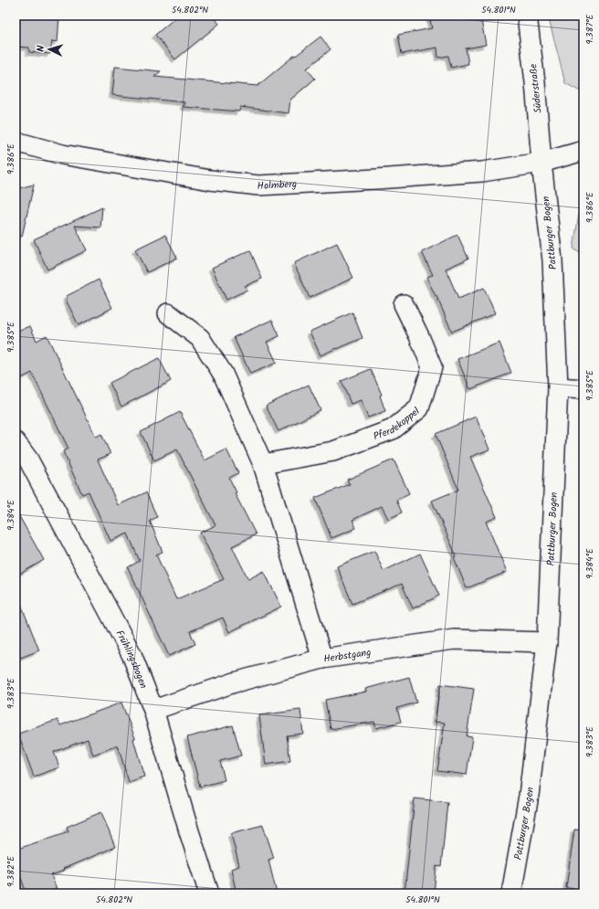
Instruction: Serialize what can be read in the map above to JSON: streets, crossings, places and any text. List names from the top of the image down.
{
  "streets": {
    "street": [
      "Süderstraße",
      "Holmberg",
      "Pattburger Bogen",
      "Pferdekoppel",
      "Herbstgang",
      "Frühlingsbogen"
    ]
  },
  "crossings": [
    ["Süderstraße", "Holmberg"],
    ["Süderstraße", "Pattburger Bogen"],
    ["Holmberg", "Pattburger Bogen"],
    ["Pattburger Bogen", "Herbstgang"],
    ["Herbstgang", "Frühlingsbogen"]
  ],
  "north": "left",
  "coordinates": [
    "54.802°N",
    "54.801°N",
    "9.387°E",
    "9.386°E",
    "9.385°E",
    "9.384°E",
    "9.383°E",
    "9.382°E"
  ]
}
